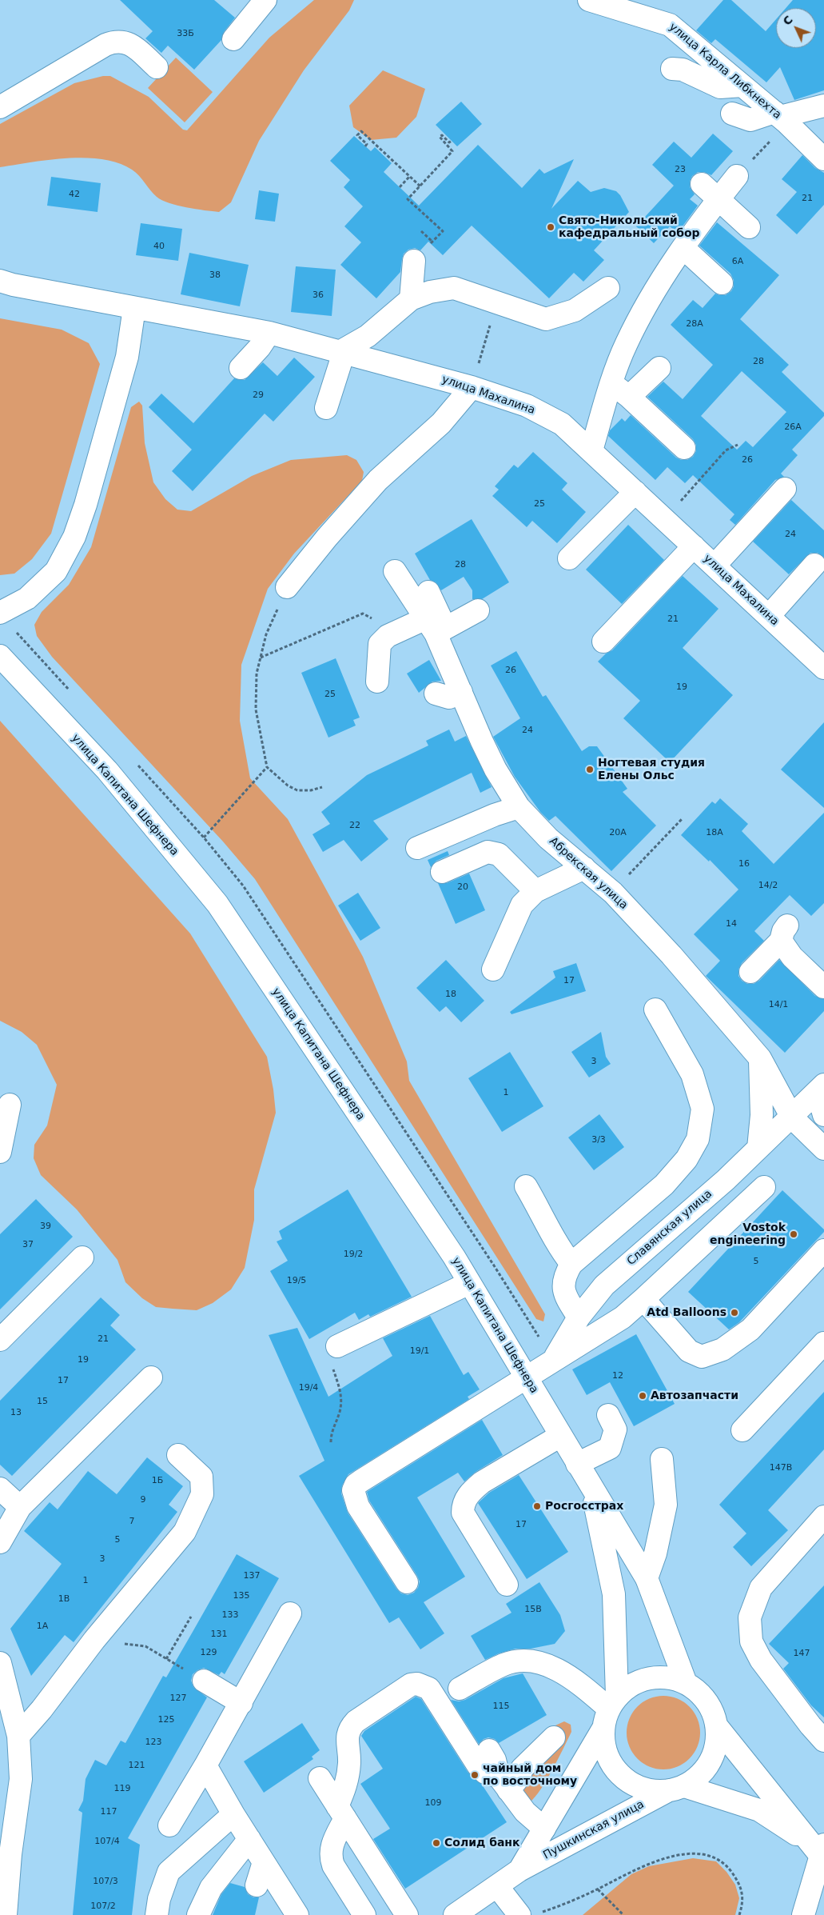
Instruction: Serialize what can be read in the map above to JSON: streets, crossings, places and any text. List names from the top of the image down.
{
  "streets": {
    "main road": [
      "улица Карла Либкнехта",
      "улица Махалина",
      "улица Капитана Шефнера",
      "Абрекская улица",
      "Славянская улица",
      "Пушкинская улица"
    ]
  },
  "crossings": [
    ["улица Капитана Шефнера", "Славянская улица"],
    ["улица Капитана Шефнера", "Пушкинская улица"],
    ["Абрекская улица", "Славянская улица"]
  ],
  "places": [
    "Свято-Никольский кафедральный собор",
    "Ногтевая студия Елены Ольс",
    "Vostok engineering",
    "Atd Balloons",
    "Автозапчасти",
    "Росгосстрах",
    "чайный дом по восточному",
    "Солид банк"
  ],
  "house_numbers": [
    "33Б",
    "23",
    "42",
    "21",
    "40",
    "6А",
    "38",
    "36",
    "28А",
    "28",
    "29",
    "26А",
    "26",
    "25",
    "24",
    "28",
    "21",
    "26",
    "19",
    "25",
    "24",
    "22",
    "20А",
    "18А",
    "16",
    "14/2",
    "20",
    "14",
    "17",
    "18",
    "14/1",
    "3",
    "1",
    "3/3",
    "39",
    "37",
    "19/2",
    "5",
    "19/5",
    "21",
    "19/1",
    "19",
    "12",
    "17",
    "19/4",
    "15",
    "13",
    "147В",
    "1Б",
    "9",
    "7",
    "17",
    "5",
    "3",
    "137",
    "1",
    "135",
    "1В",
    "15В",
    "133",
    "1А",
    "131",
    "129",
    "147",
    "127",
    "115",
    "125",
    "123",
    "121",
    "119",
    "109",
    "117",
    "107/4",
    "107/3",
    "107/2"
  ],
  "north": "top left"
}
